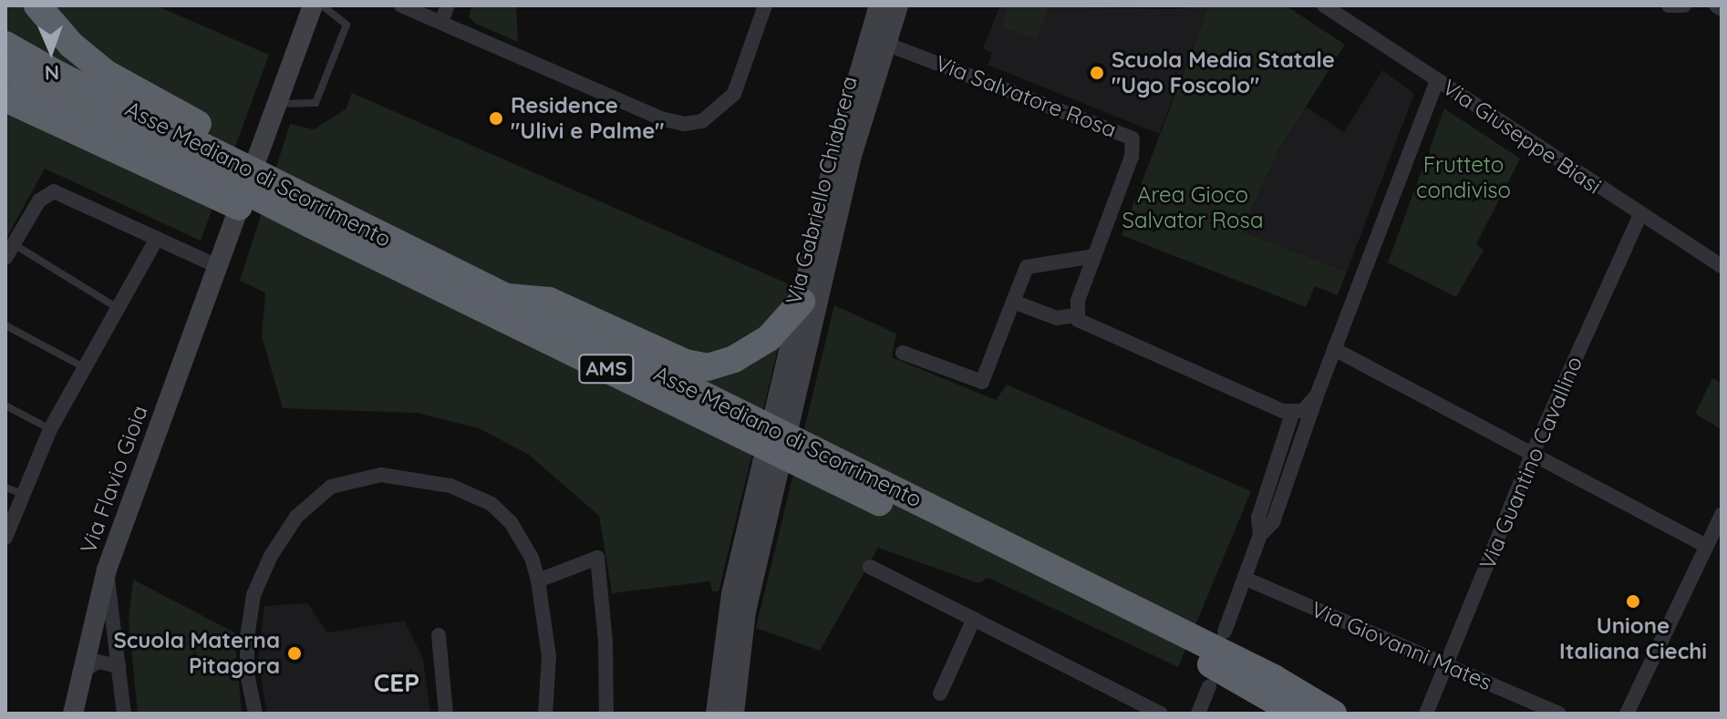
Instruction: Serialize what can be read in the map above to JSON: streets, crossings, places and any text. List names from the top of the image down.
{
  "streets": {
    "highway": ["Asse Mediano di Scorrimento", "AMS"],
    "street": [
      "Via Salvatore Rosa",
      "Via Giuseppe Biasi",
      "Via Gabriello Chiabrera",
      "Via Guantino Cavallino",
      "Via Flavio Gioia",
      "Via Giovanni Mates"
    ]
  },
  "crossings": [
    ["Via Salvatore Rosa", "Via Gabriello Chiabrera"],
    ["Via Giuseppe Biasi", "Via Guantino Cavallino"],
    ["Via Guantino Cavallino", "Via Giovanni Mates"]
  ],
  "districts": ["CEP"],
  "parks": ["Frutteto condiviso", "Area Gioco Salvator Rosa"],
  "places": [
    "Scuola Media Statale \"Ugo Foscolo\"",
    "Residence \"Ulivi e Palme\"",
    "Unione Italiana Ciechi",
    "Scuola Materna Pitagora"
  ],
  "north": "bottom"
}
